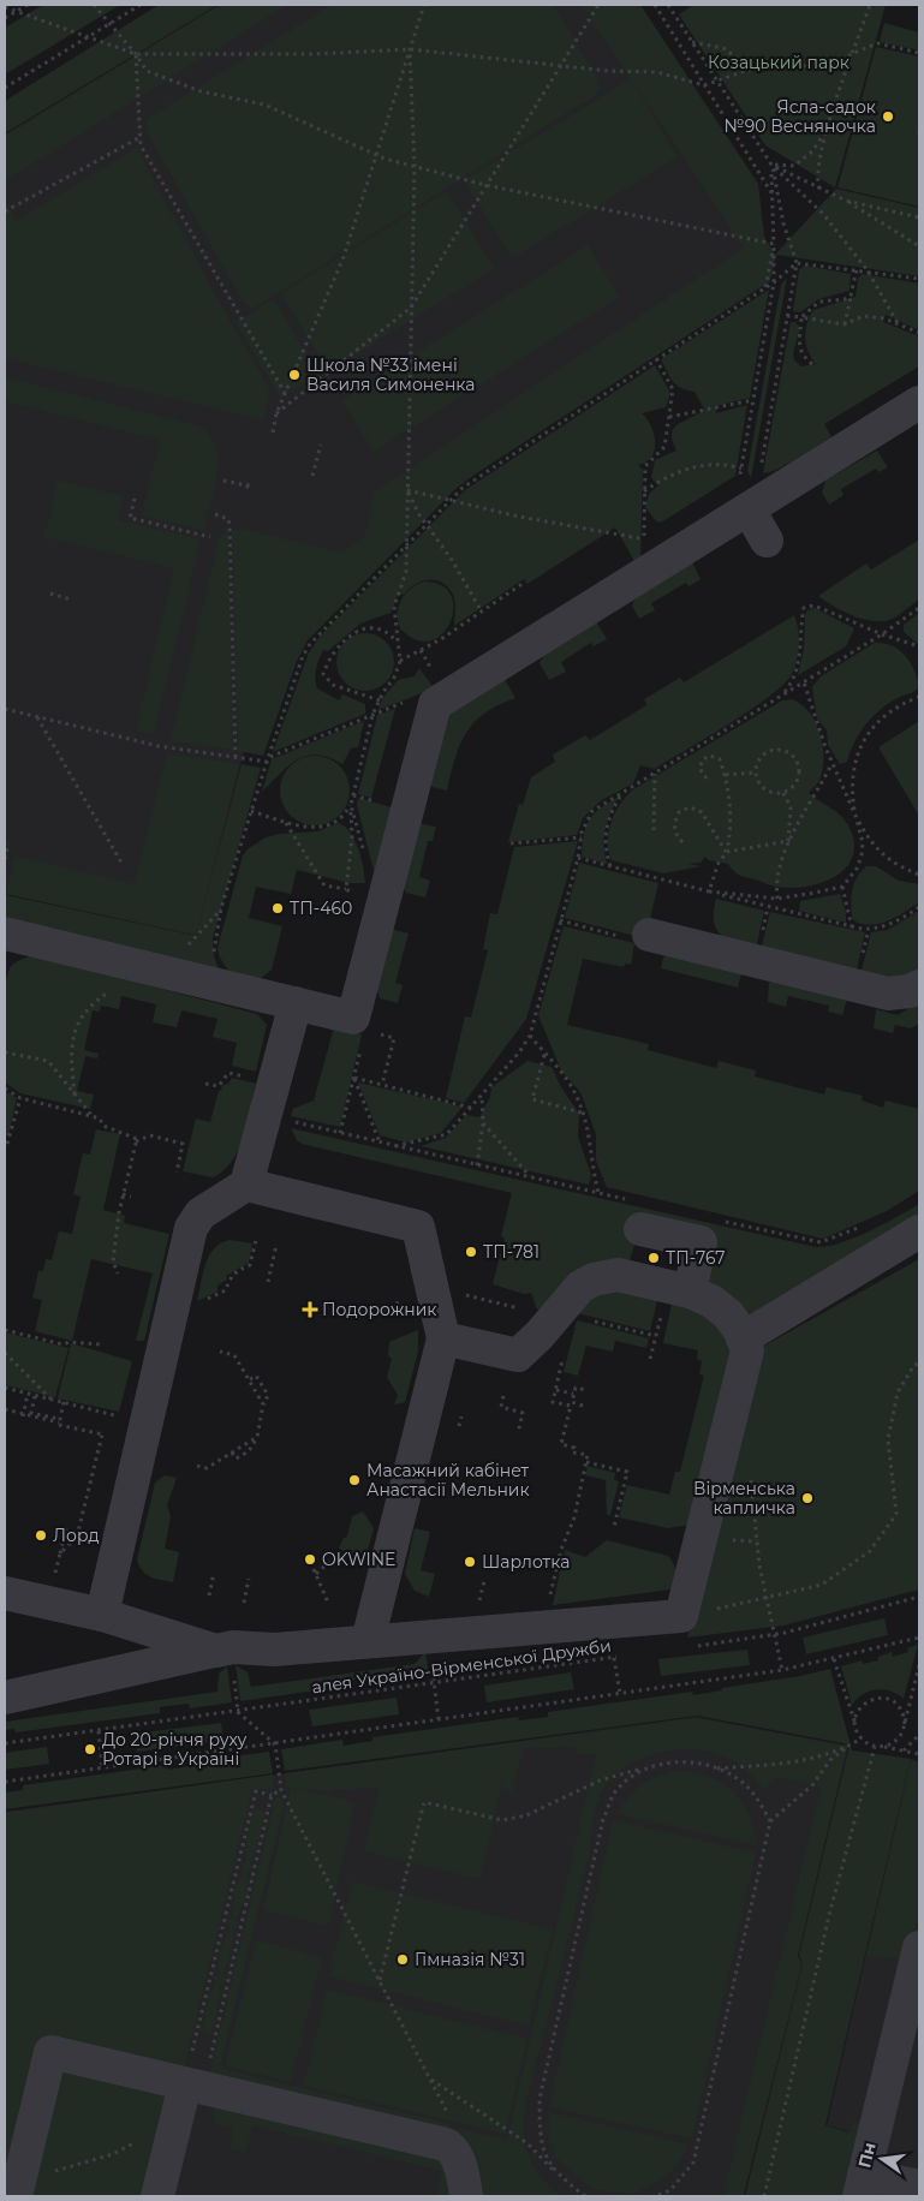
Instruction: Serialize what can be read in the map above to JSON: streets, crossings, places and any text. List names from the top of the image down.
{
  "streets": {
    "path": ["алея Україно-Вірменської Дружби"]
  },
  "parks": ["Козацький парк"],
  "places": {
    "other": [
      "Ясла-садок №90 Весняночка",
      "Школа №33 імені Василя Симоненка",
      "ТП-460",
      "ТП-781",
      "ТП-767",
      "Масажний кабінет Анастасії Мельник",
      "Вірменська капличка",
      "Лорд",
      "OKWINE",
      "Шарлотка",
      "До 20-річчя руху Ротарі в Україні",
      "Гімназія №31"
    ],
    "health": ["Подорожник"]
  },
  "north": "left"
}
